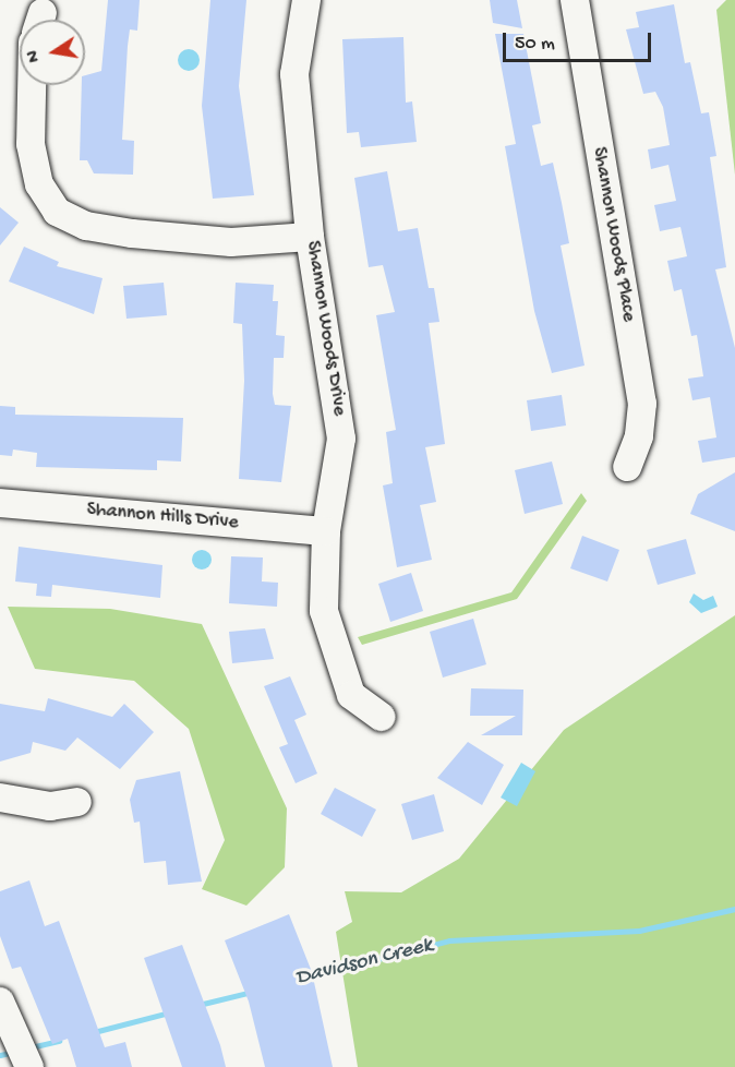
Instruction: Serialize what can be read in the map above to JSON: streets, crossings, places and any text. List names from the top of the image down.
{
  "streets": {
    "street": ["Shannon Woods Place", "Shannon Woods Drive", "Shannon Hills Drive"]
  },
  "crossings": [
    ["Shannon Woods Drive", "Shannon Hills Drive"]
  ],
  "water": ["Davidson Creek"],
  "scale_bar": "50 m",
  "north": "left"
}
